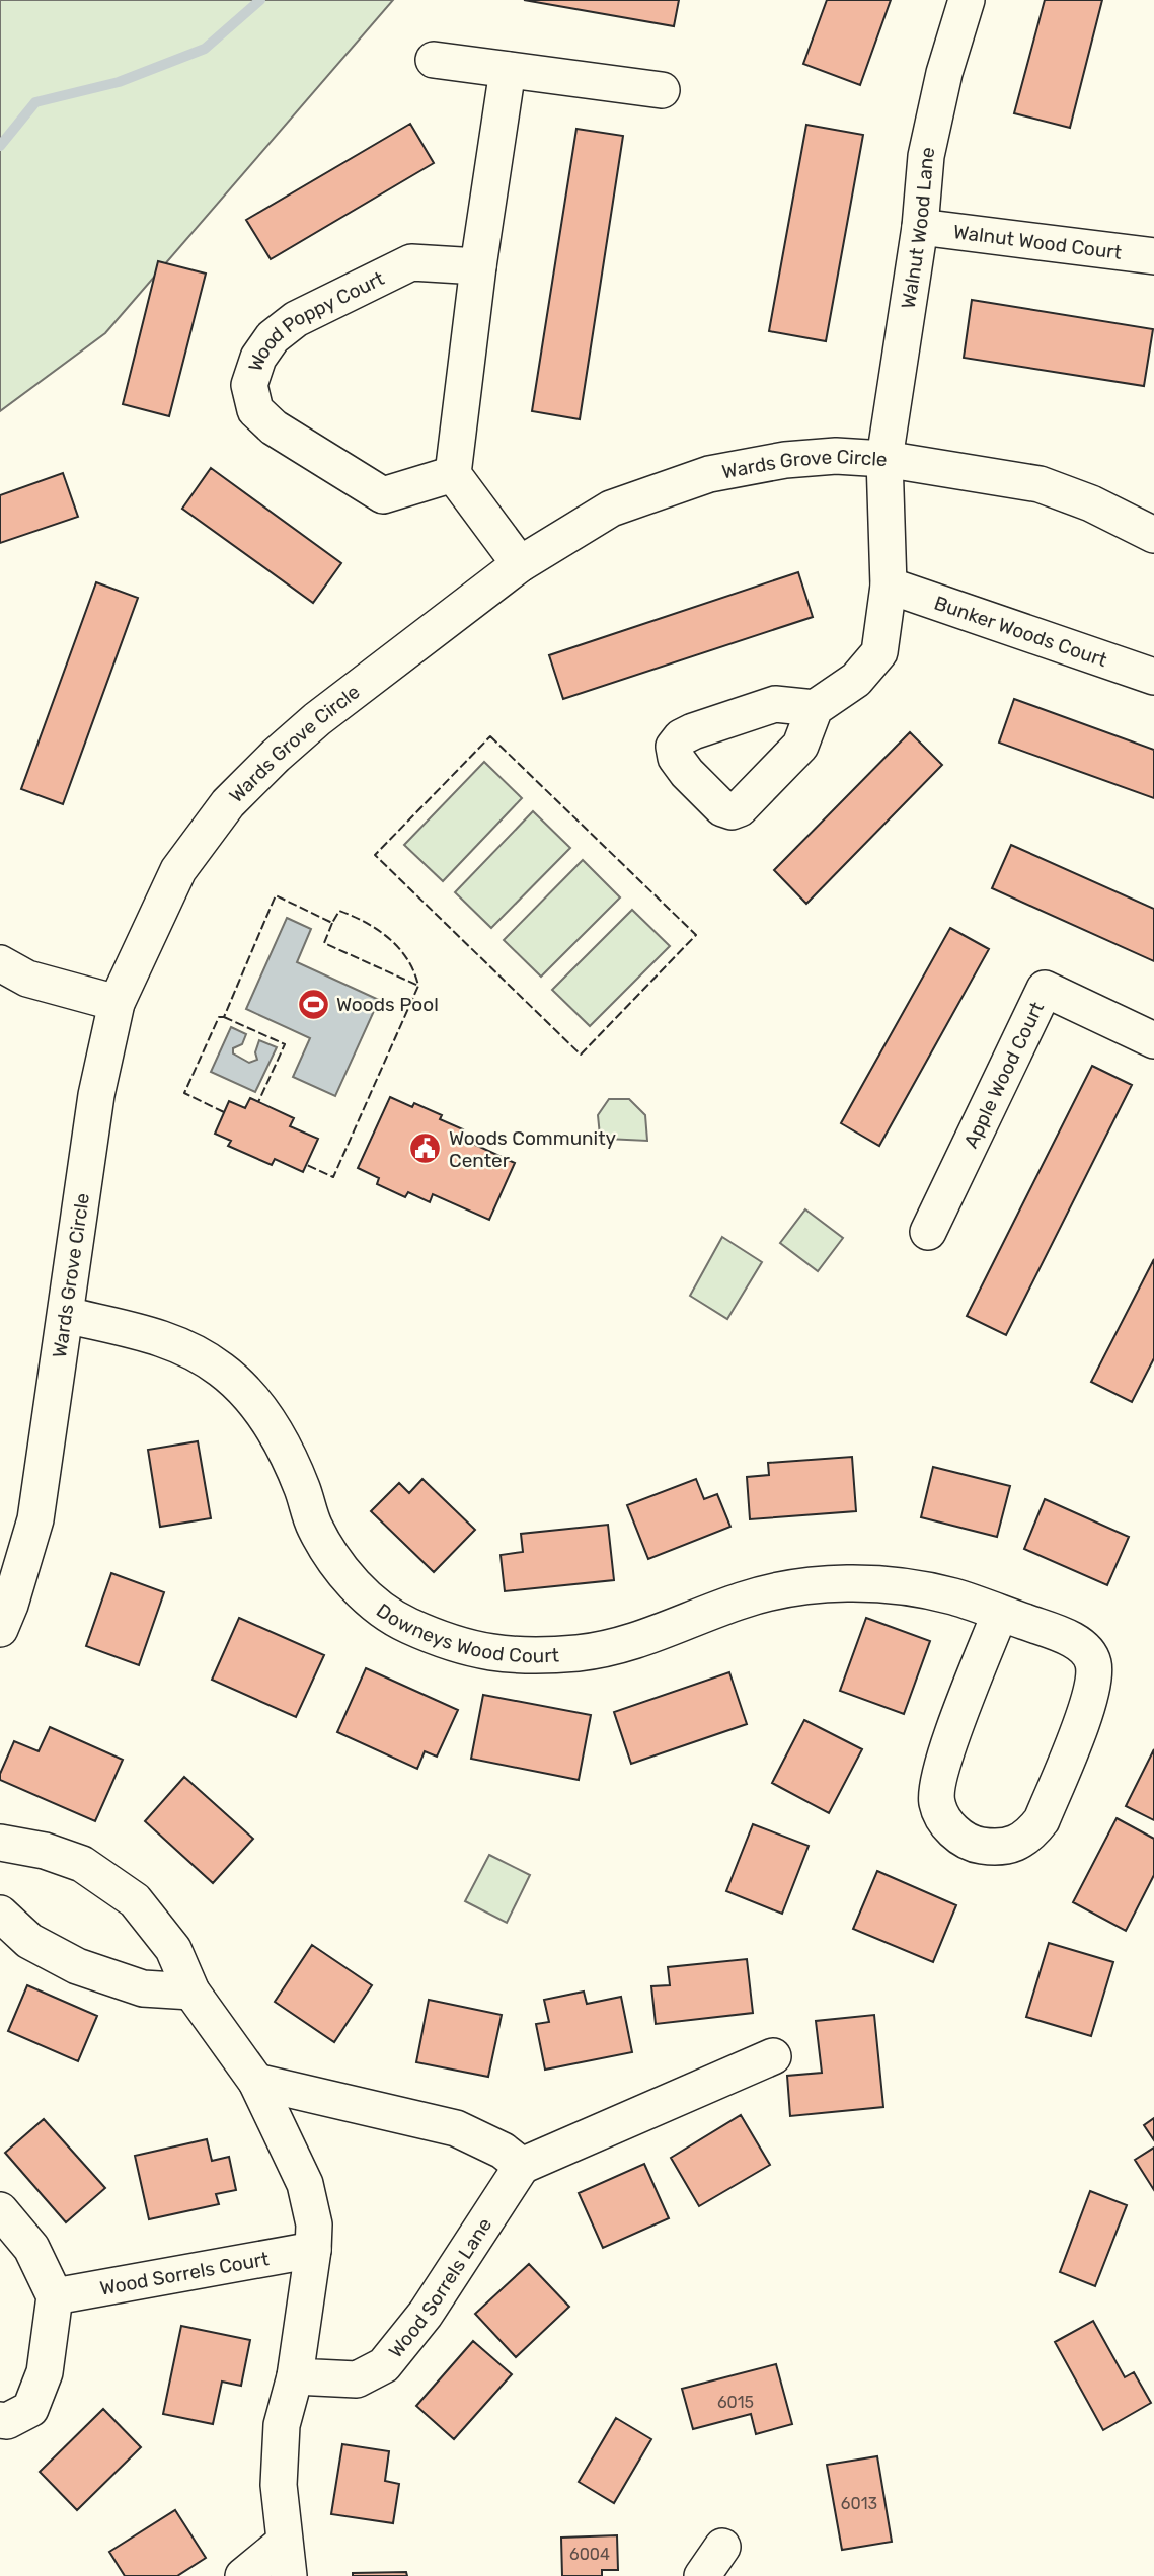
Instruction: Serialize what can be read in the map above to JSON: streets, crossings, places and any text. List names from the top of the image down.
{
  "streets": {
    "street": [
      "Walnut Wood Lane",
      "Walnut Wood Court",
      "Wood Poppy Court",
      "Wards Grove Circle",
      "Bunker Woods Court",
      "Apple Wood Court",
      "Downeys Wood Court",
      "Wood Sorrels Court",
      "Wood Sorrels Lane"
    ]
  },
  "crossings": [
    ["Walnut Wood Lane", "Walnut Wood Court"],
    ["Walnut Wood Lane", "Wards Grove Circle"],
    ["Walnut Wood Lane", "Bunker Woods Court"],
    ["Wards Grove Circle", "Downeys Wood Court"]
  ],
  "places": {
    "sports": ["Woods Pool"],
    "public building": ["Woods Community Center"]
  },
  "house_numbers": ["6015", "6013", "6004"]
}
